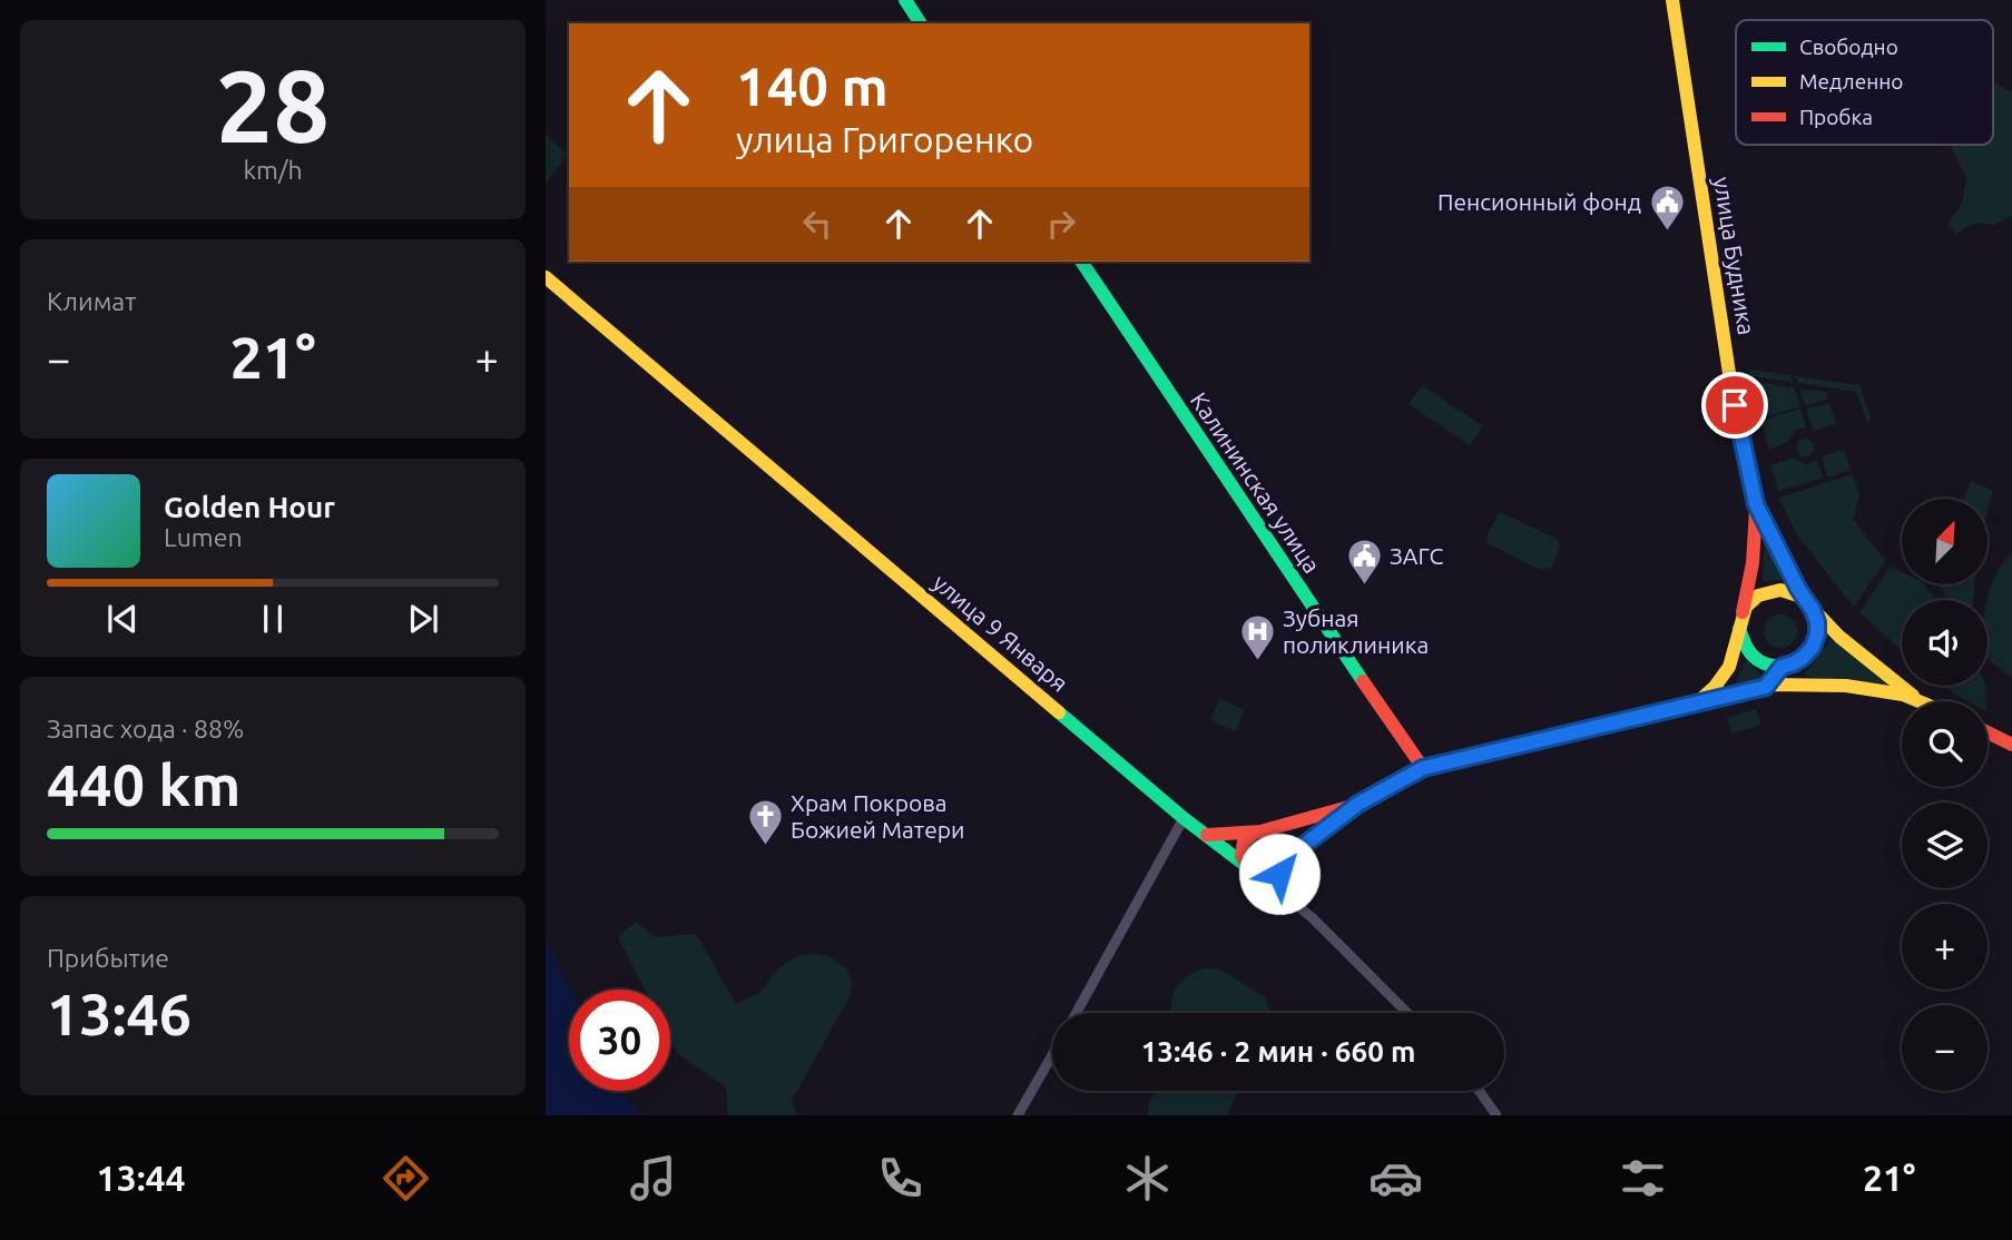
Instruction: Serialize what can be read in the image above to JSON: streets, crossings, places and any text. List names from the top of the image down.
{
  "streets": {
    "main road": ["улица Будника", "Калининская улица", "улица 9 Января"]
  },
  "places": {
    "public building": ["Пенсионный фонд", "ЗАГС"],
    "hospital": ["Зубная поликлиника"],
    "church": ["Храм Покрова Божией Матери"]
  },
  "legend": ["Свободно", "Медленно", "Пробка"],
  "north": "top right",
  "page": {
    "tile": [
      ["28", "km/h"],
      "Климат",
      ["Запас хода · 88%", "440 km"],
      ["Прибытие", "13:46"]
    ],
    "turn": ["140 m", "улица Григоренко"],
    "heat": ["−", "21°", "+"],
    "song": ["Golden Hour", "Lumen"],
    "map_buttons": ["+", "−"],
    "limit": "30",
    "trip": "13:46 · 2 мин · 660 m",
    "tabs": ["13:44", "21°"]
  }
}
